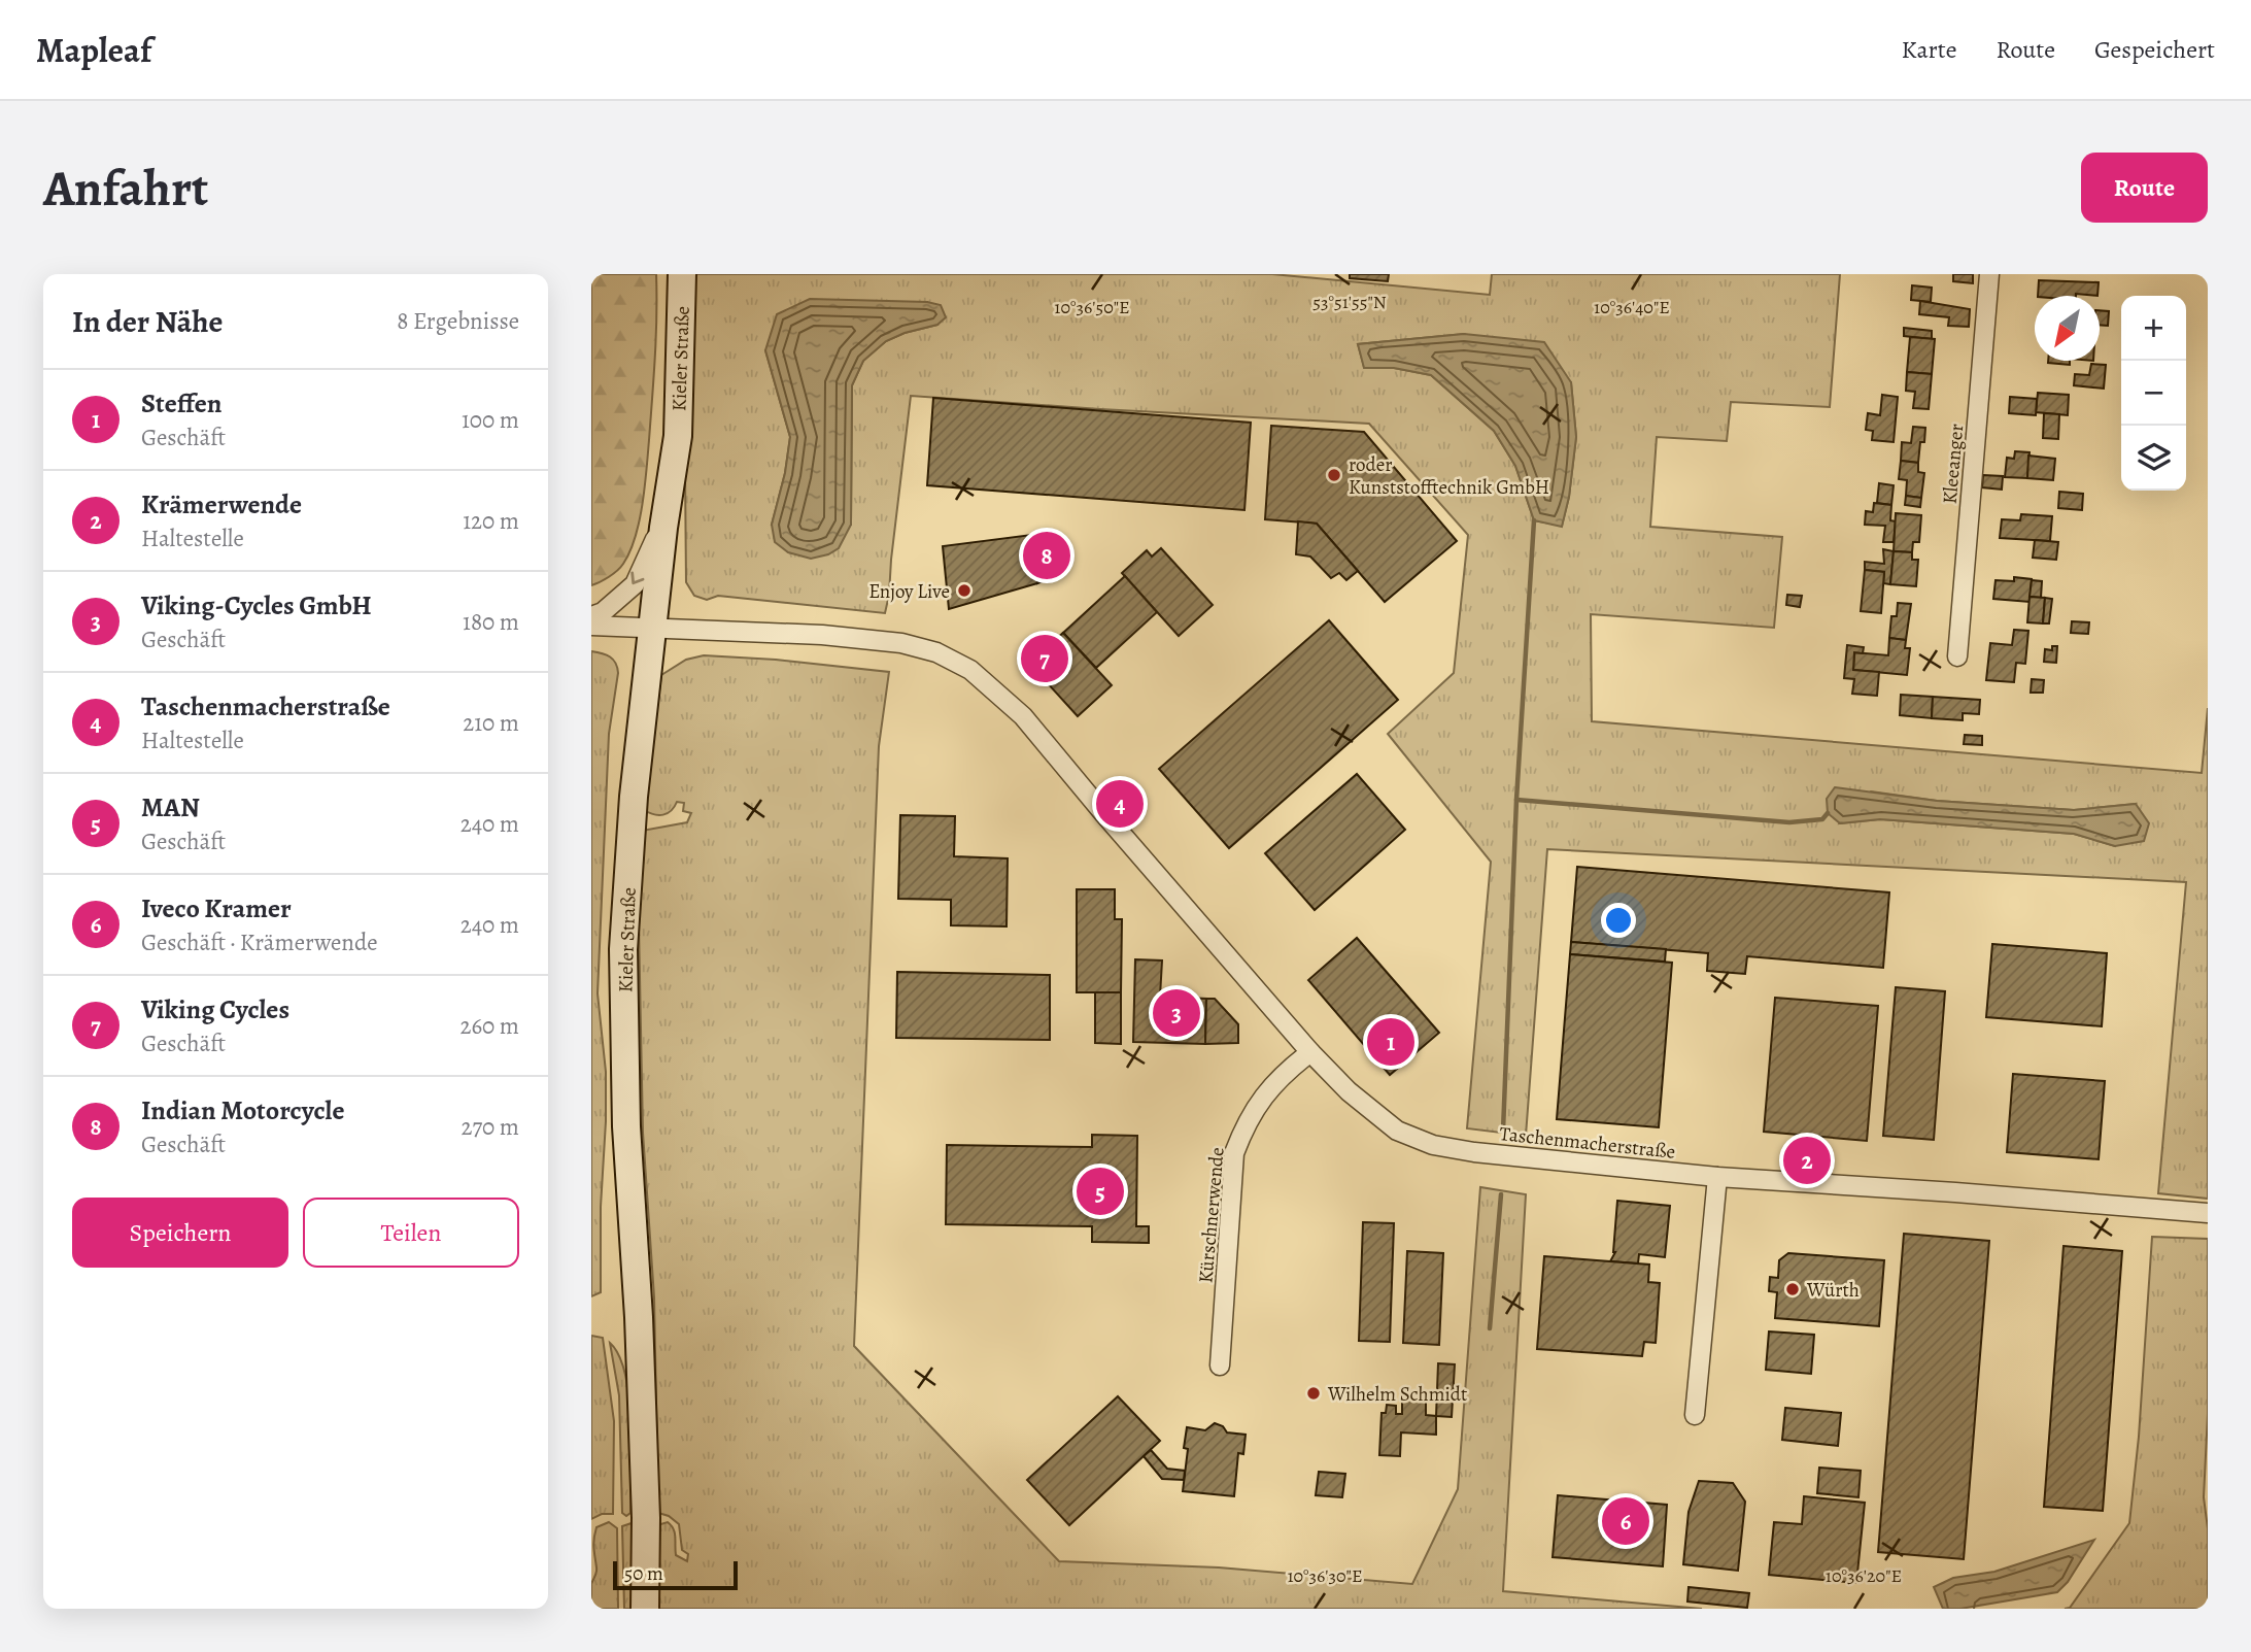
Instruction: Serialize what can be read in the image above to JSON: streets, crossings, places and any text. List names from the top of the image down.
{
  "streets": {
    "main road": ["Kieler Straße"],
    "street": ["Kleeanger", "Taschenmacherstraße", "Kürschnerwende"]
  },
  "crossings": [
    ["Kieler Straße", "Taschenmacherstraße"],
    ["Taschenmacherstraße", "Kürschnerwende"]
  ],
  "places": [
    "roder Kunststofftechnik GmbH",
    "Enjoy Live",
    "Würth",
    "Wilhelm Schmidt"
  ],
  "scale_bar": "50 m",
  "north": "bottom left",
  "page": {
    "header": "Mapleaf",
    "nav": ["Karte", "Route", "Gespeichert"],
    "buttons": [
      "Route",
      ["Speichern", "Teilen"]
    ],
    "title": "Anfahrt",
    "heading": ["In der Nähe", "8 Ergebnisse"],
    "map_buttons": ["+", "−"],
    "list": [
      {
        "mark": "1",
        "name": "Steffen",
        "note": "Geschäft",
        "value": "100 m"
      },
      {
        "mark": "2",
        "name": "Krämerwende",
        "note": "Haltestelle",
        "value": "120 m"
      },
      {
        "mark": "3",
        "name": "Viking-Cycles GmbH",
        "note": "Geschäft",
        "value": "180 m"
      },
      {
        "mark": "4",
        "name": "Taschenmacherstraße",
        "note": "Haltestelle",
        "value": "210 m"
      },
      {
        "mark": "5",
        "name": "MAN",
        "note": "Geschäft",
        "value": "240 m"
      },
      {
        "mark": "6",
        "name": "Iveco Kramer",
        "note": "Geschäft · Krämerwende",
        "value": "240 m"
      },
      {
        "mark": "7",
        "name": "Viking Cycles",
        "note": "Geschäft",
        "value": "260 m"
      },
      {
        "mark": "8",
        "name": "Indian Motorcycle",
        "note": "Geschäft",
        "value": "270 m"
      }
    ],
    "pins": [
      "8",
      "7",
      "4",
      "3",
      "1",
      "2",
      "5",
      "6"
    ],
    "scale": "50 m"
  },
  "coordinates": [
    "53°51'55\"N",
    "10°36'40\"E",
    "10°36'50\"E",
    "10°36'30\"E",
    "10°36'20\"E"
  ]
}
